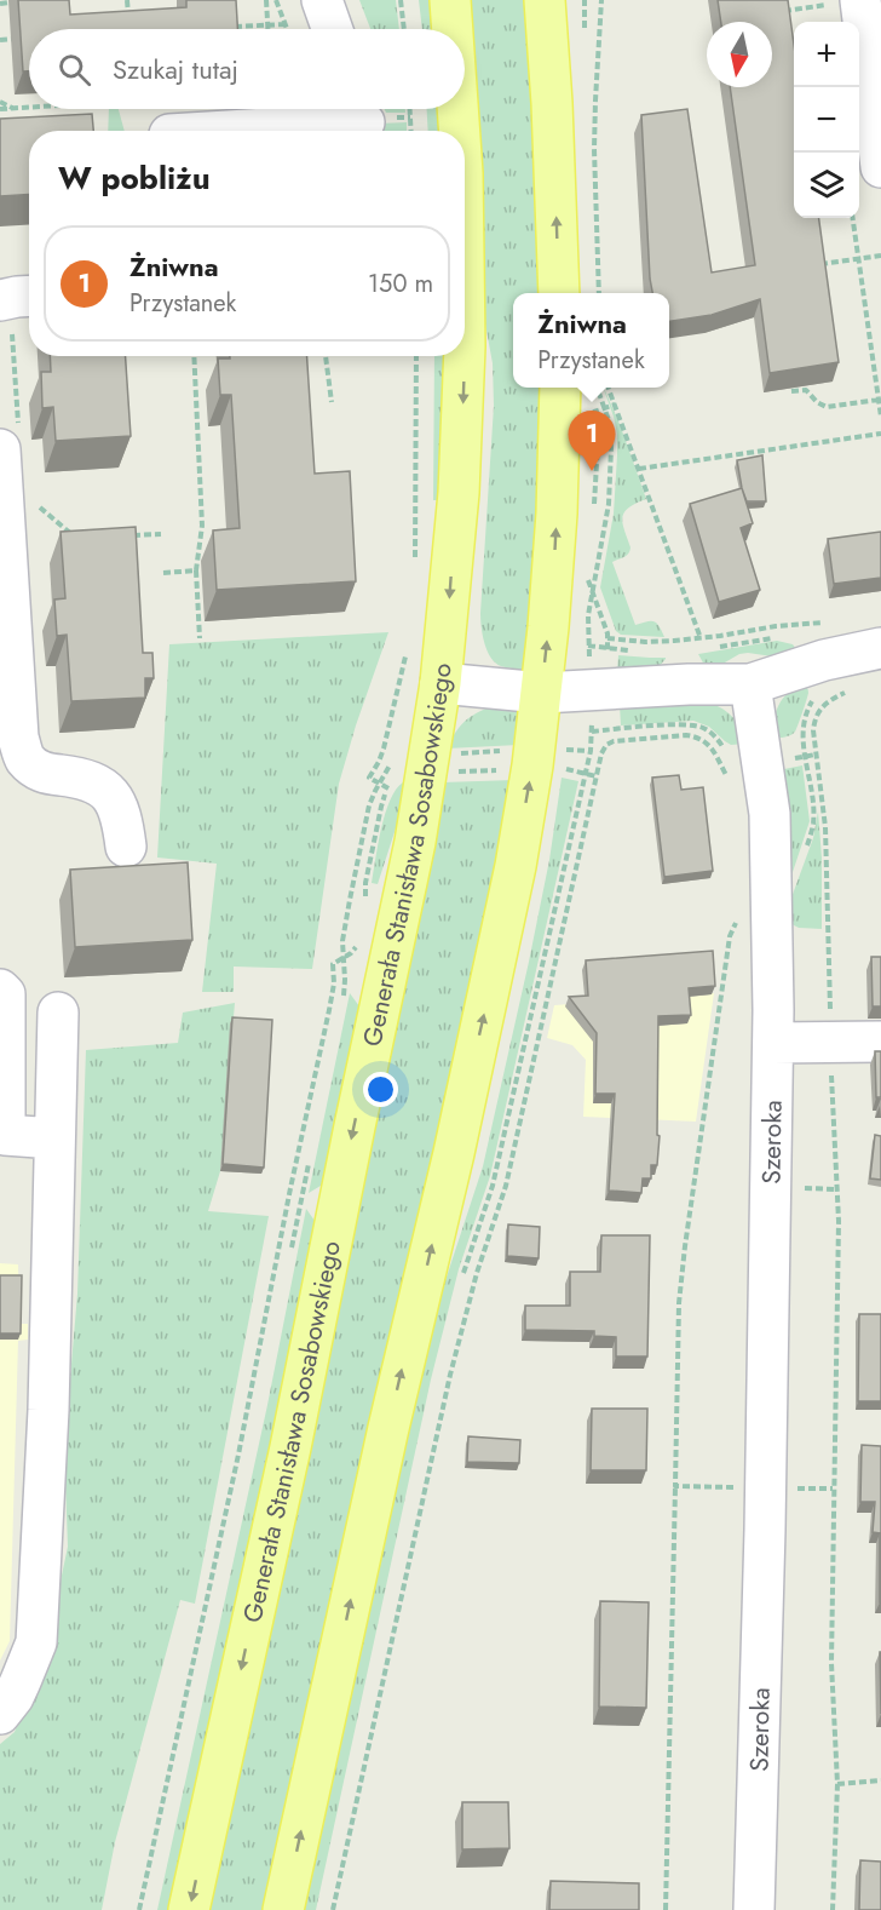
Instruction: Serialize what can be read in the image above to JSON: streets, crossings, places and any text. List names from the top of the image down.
{
  "streets": {
    "main road": ["Generała Stanisława Sosabowskiego"],
    "street": ["Szeroka"]
  },
  "north": "bottom",
  "page": {
    "map_buttons": ["+", "−"],
    "search": "Szukaj tutaj",
    "heading": "W pobliżu",
    "list": [
      {
        "mark": "1",
        "name": "Żniwna",
        "note": "Przystanek",
        "value": "150 m"
      }
    ],
    "popup": ["Żniwna", "Przystanek"],
    "pins": "1"
  }
}
